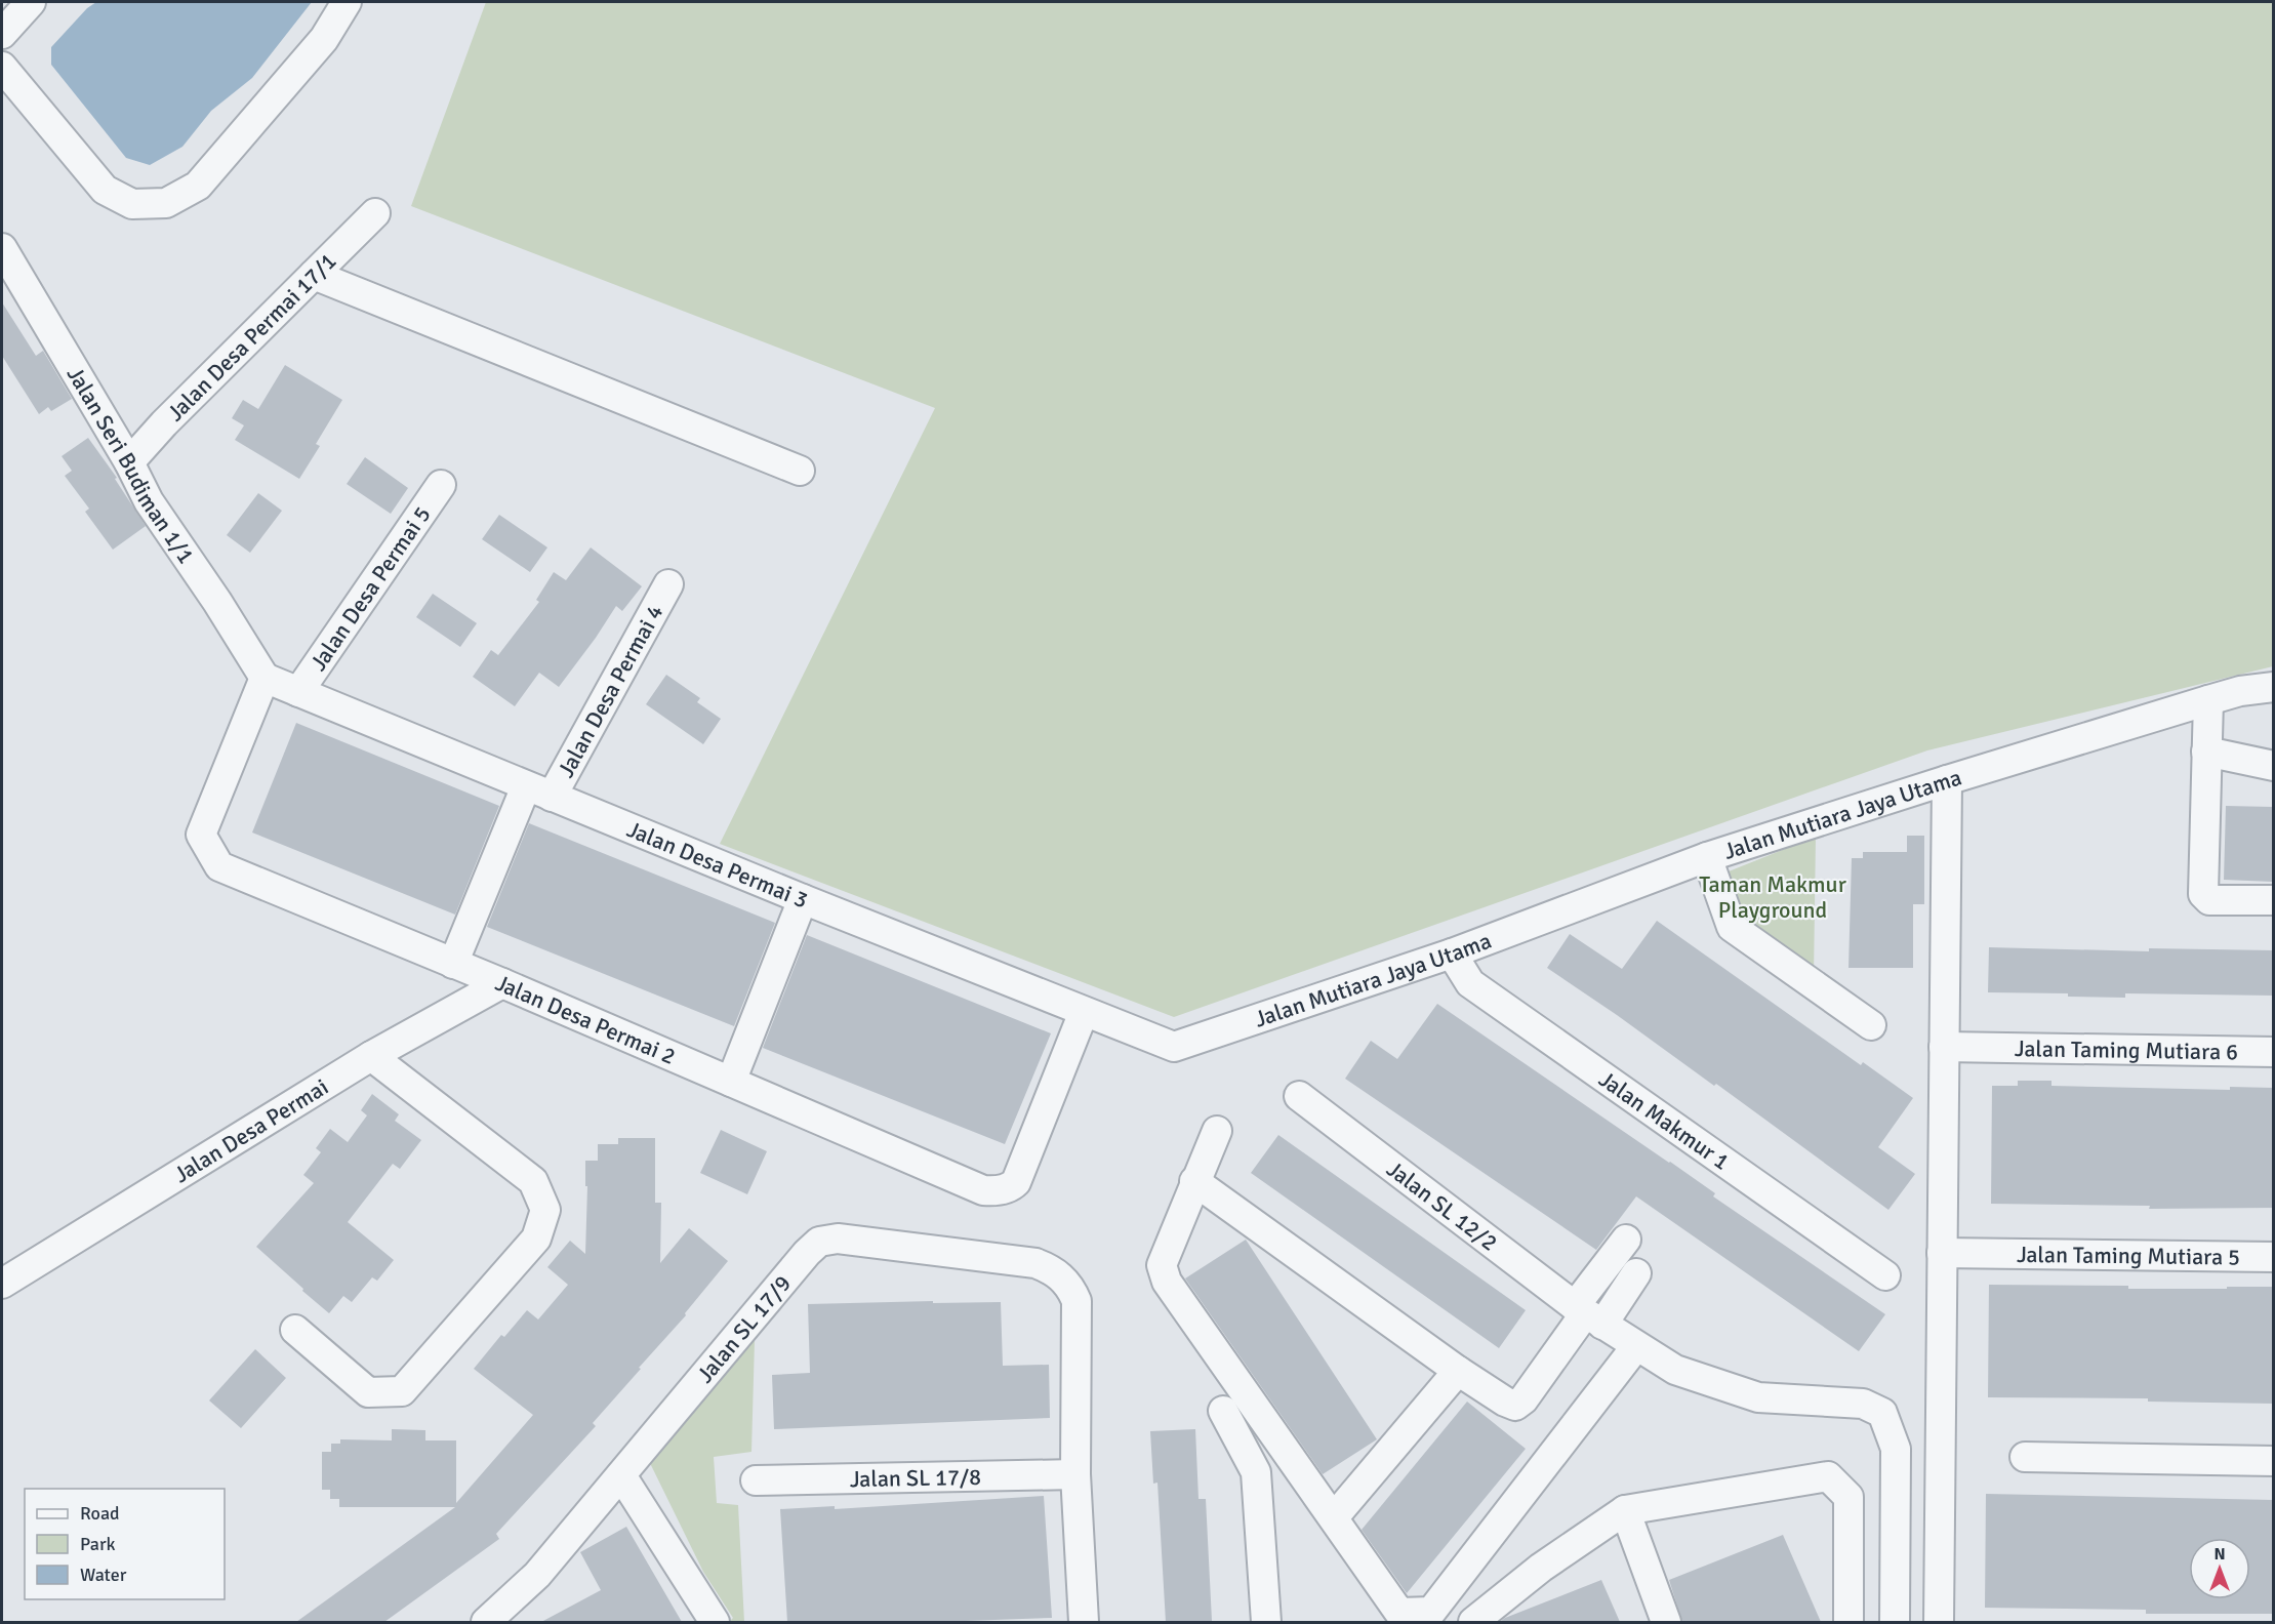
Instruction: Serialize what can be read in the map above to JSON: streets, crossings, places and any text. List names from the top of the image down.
{
  "streets": {
    "street": [
      "Jalan Desa Permai 17/1",
      "Jalan Seri Budiman 1/1",
      "Jalan Desa Permai 5",
      "Jalan Desa Permai 4",
      "Jalan Mutiara Jaya Utama",
      "Jalan Desa Permai 3",
      "Jalan Desa Permai 2",
      "Jalan Taming Mutiara 6",
      "Jalan Makmur 1",
      "Jalan Desa Permai",
      "Jalan SL 12/2",
      "Jalan Taming Mutiara 5",
      "Jalan SL 17/9",
      "Jalan SL 17/8"
    ]
  },
  "crossings": [
    ["Jalan Desa Permai 17/1", "Jalan Seri Budiman 1/1"],
    ["Jalan Seri Budiman 1/1", "Jalan Desa Permai 3"],
    ["Jalan Seri Budiman 1/1", "Jalan Desa Permai 2"],
    ["Jalan Desa Permai 5", "Jalan Desa Permai 3"],
    ["Jalan Desa Permai 4", "Jalan Desa Permai 3"],
    ["Jalan Desa Permai 4", "Jalan Desa Permai 2"],
    ["Jalan Mutiara Jaya Utama", "Jalan Desa Permai 3"],
    ["Jalan Mutiara Jaya Utama", "Jalan Makmur 1"],
    ["Jalan Desa Permai 3", "Jalan Desa Permai 2"],
    ["Jalan Desa Permai 2", "Jalan Desa Permai"],
    ["Jalan SL 17/9", "Jalan SL 17/8"]
  ],
  "parks": ["Taman Makmur Playground"],
  "legend": ["Road", "Park", "Water"],
  "north": "top"
}
